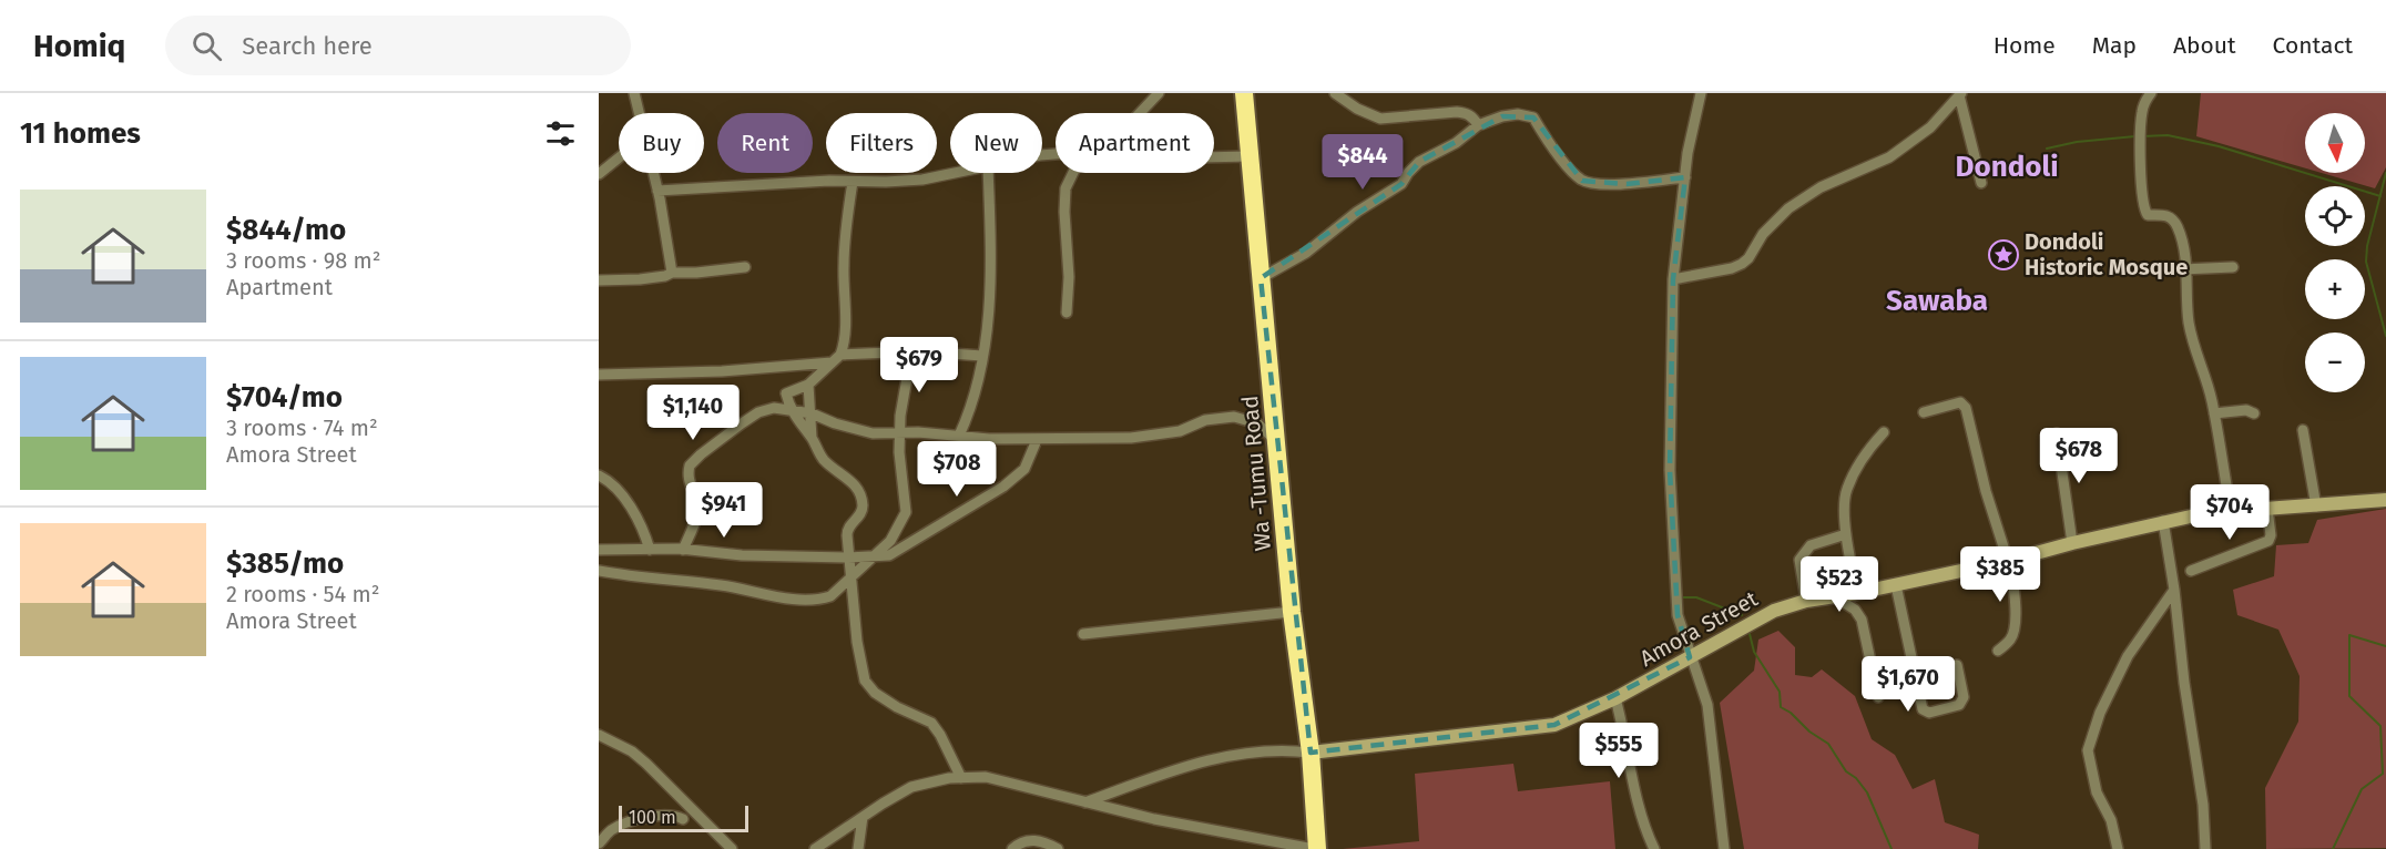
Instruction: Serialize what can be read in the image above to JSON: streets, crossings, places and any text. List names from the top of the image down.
{
  "streets": {
    "highway": ["Wa -Tumu Road"],
    "street": ["Amora Street"]
  },
  "crossings": [
    ["Wa -Tumu Road", "Amora Street"]
  ],
  "districts": ["Dondoli", "Sawaba"],
  "places": {
    "place": ["Dondoli Historic Mosque"]
  },
  "scale_bar": "100 m",
  "north": "bottom",
  "page": {
    "header": "Homiq",
    "search": "Search here",
    "nav": [
      "Home",
      "Map",
      "About",
      "Contact"
    ],
    "heading": "11 homes",
    "map_buttons": ["+", "−"],
    "chip": [
      "Buy",
      "Rent",
      "Filters",
      "New",
      "Apartment"
    ],
    "price": [
      "$844",
      "$679",
      "$1,140",
      "$678",
      "$708",
      "$941",
      "$704",
      "$385",
      "$523",
      "$1,670",
      "$555"
    ],
    "list": [
      {
        "name": "$844/mo",
        "note": "3 rooms · 98 m² · Apartment"
      },
      {
        "name": "$704/mo",
        "note": "3 rooms · 74 m² · Amora Street"
      },
      {
        "name": "$385/mo",
        "note": "2 rooms · 54 m² · Amora Street"
      }
    ],
    "scale": "100 m"
  }
}
